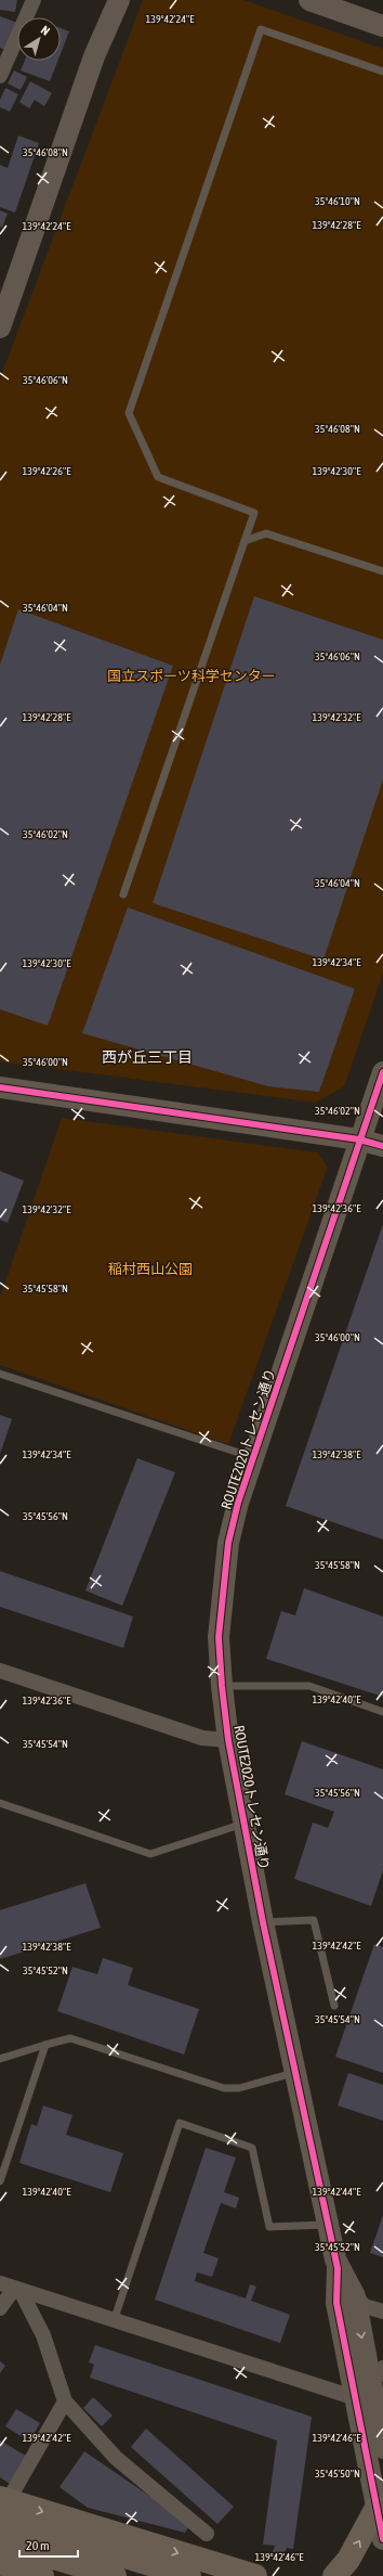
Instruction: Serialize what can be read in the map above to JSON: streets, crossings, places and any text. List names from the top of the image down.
{
  "streets": {
    "main road": ["ROUTE2020トレセン通り"]
  },
  "districts": ["西が丘三丁目"],
  "parks": ["国立スポーツ科学センター", "稲村西山公園"],
  "scale_bar": "20 m",
  "north": "top right",
  "coordinates": [
    "139°42'24\"E",
    "35°46'08\"N",
    "35°46'10\"N",
    "139°42'28\"E",
    "35°46'06\"N",
    "139°42'30\"E",
    "139°42'26\"E",
    "35°46'04\"N",
    "139°42'32\"E",
    "35°46'02\"N",
    "139°42'34\"E",
    "35°46'00\"N",
    "139°42'36\"E",
    "35°45'58\"N",
    "139°42'38\"E",
    "35°45'56\"N",
    "139°42'40\"E",
    "35°45'54\"N",
    "139°42'42\"E",
    "35°45'52\"N",
    "139°42'44\"E",
    "139°42'46\"E",
    "35°45'50\"N"
  ]
}
